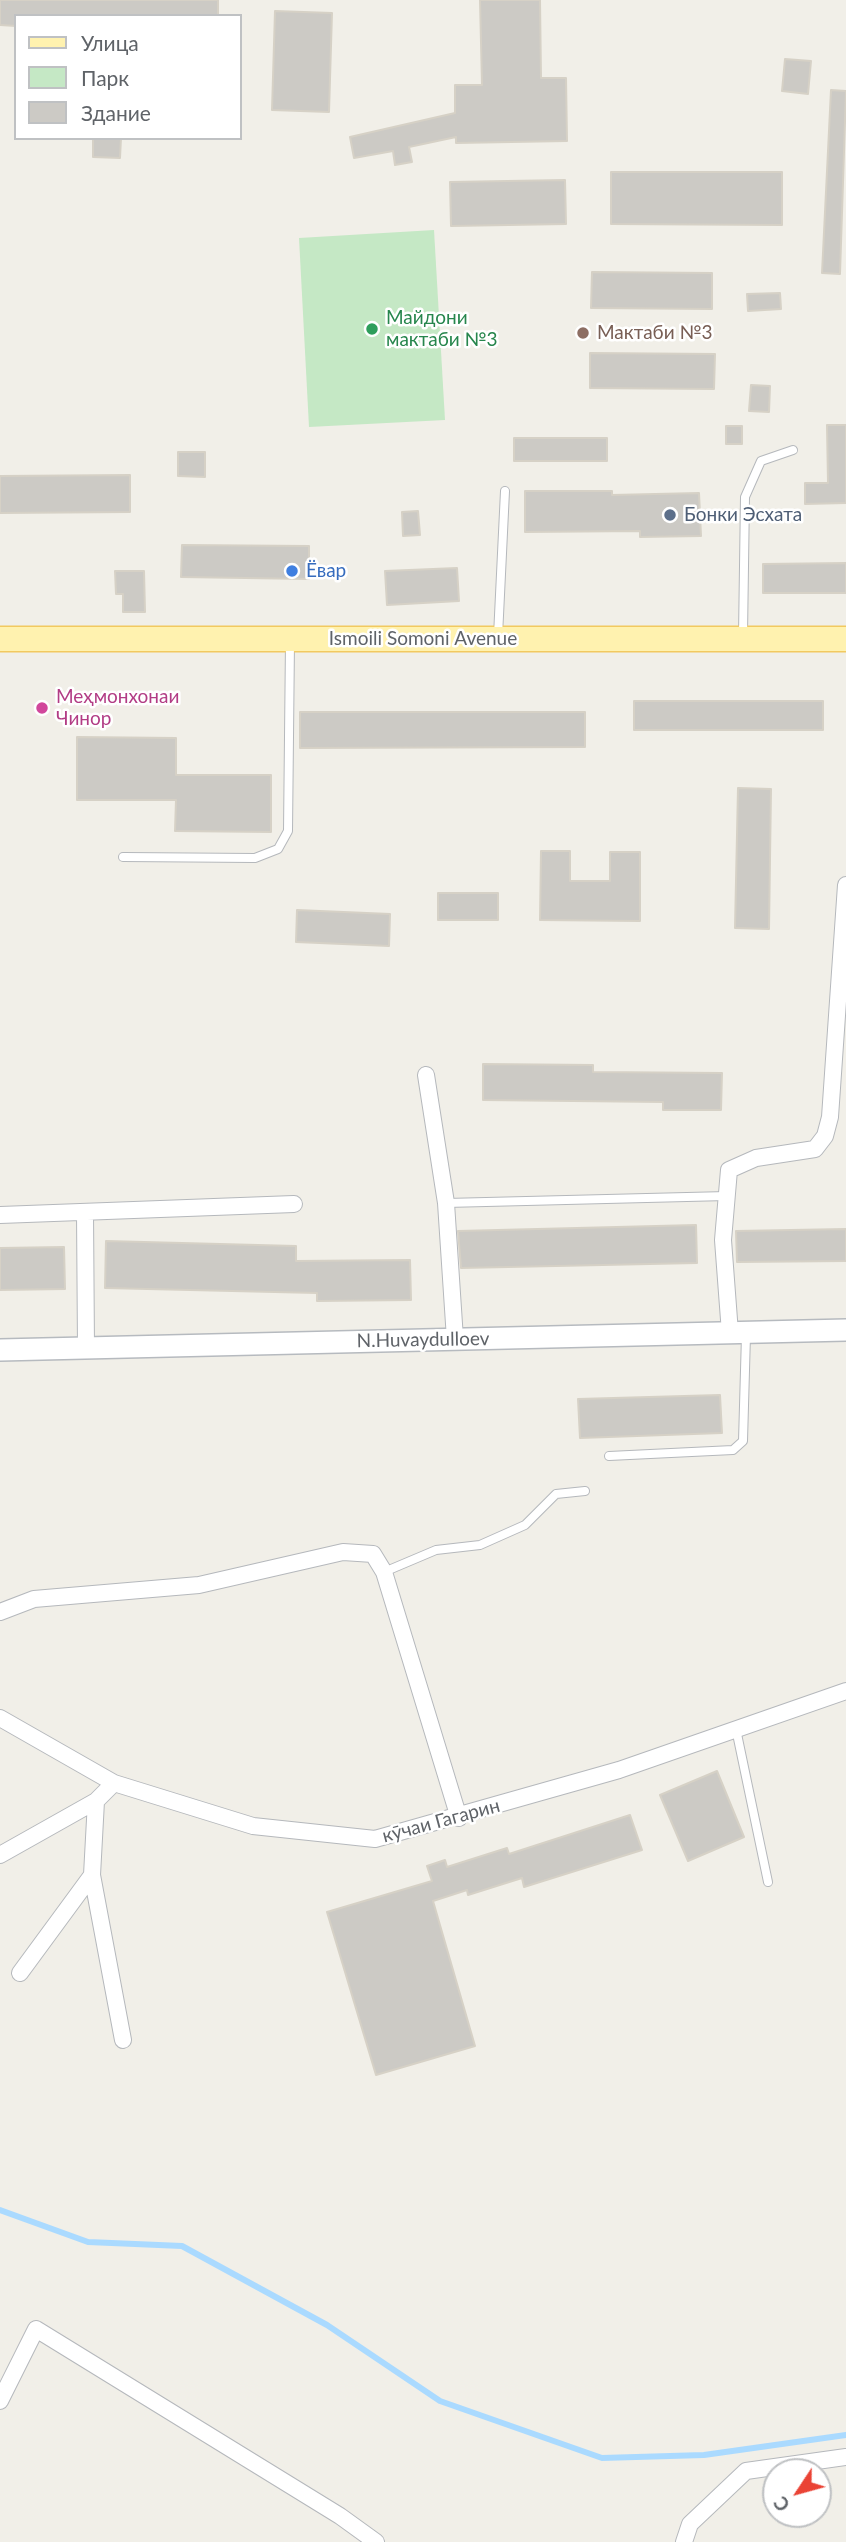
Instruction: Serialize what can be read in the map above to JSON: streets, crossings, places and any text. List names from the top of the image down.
{
  "streets": {
    "main road": ["Ismoili Somoni Avenue"],
    "street": ["N.Huvaydulloev", "кӯчаи Гагарин"]
  },
  "places": [
    "Майдони мактаби №3",
    "Мактаби №3",
    "Бонки Эсхата",
    "Ёвар",
    "Меҳмонхонаи Чинор"
  ],
  "legend": ["Улица", "Парк", "Здание"],
  "north": "bottom left"
}
